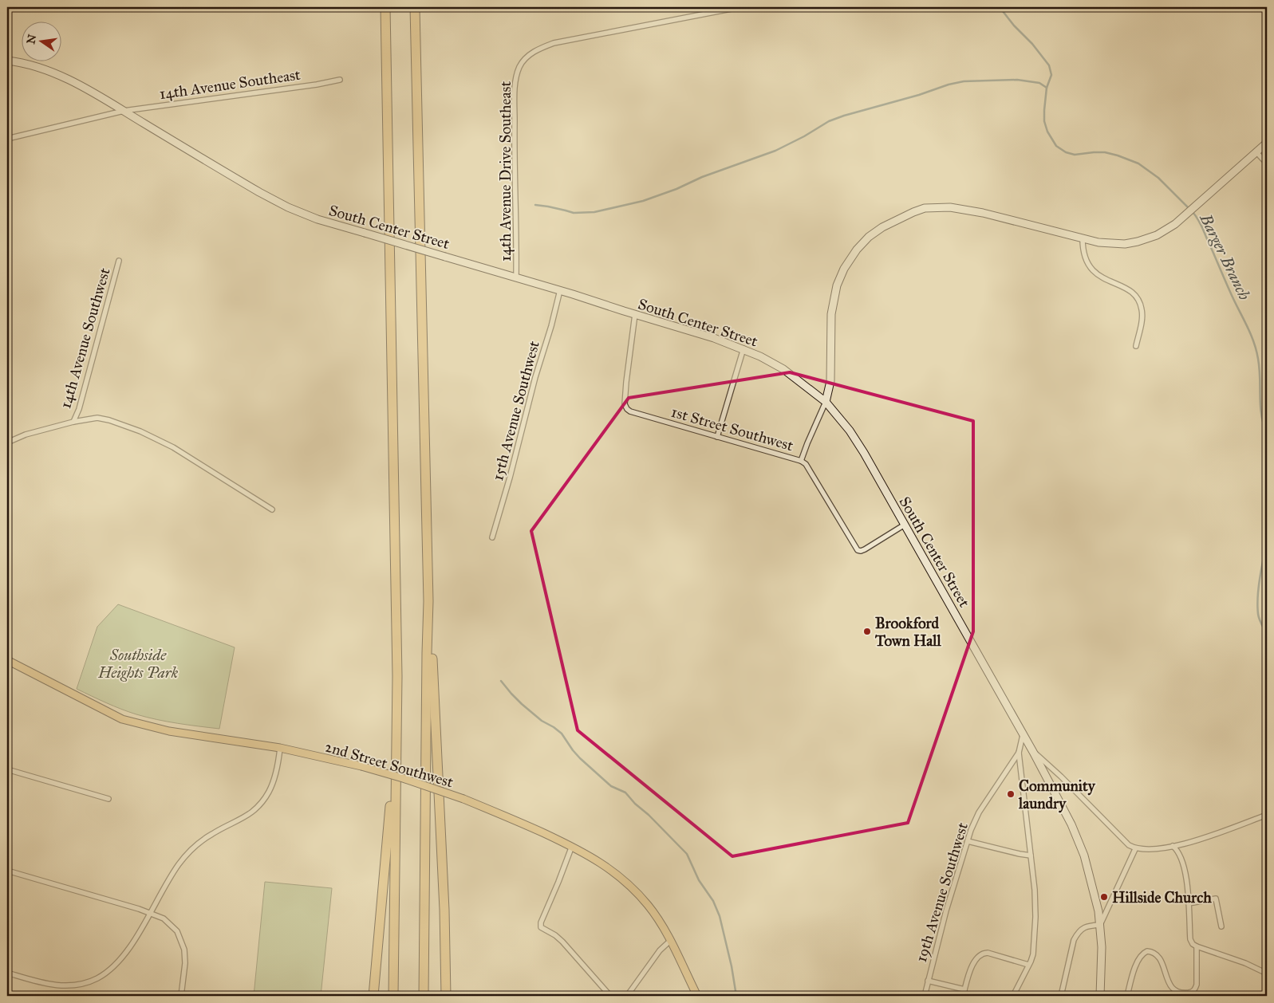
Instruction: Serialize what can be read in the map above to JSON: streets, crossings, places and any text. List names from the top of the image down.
{
  "streets": {
    "main road": ["2nd Street Southwest"],
    "street": [
      "14th Avenue Southeast",
      "14th Avenue Drive Southeast",
      "South Center Street",
      "14th Avenue Southwest",
      "15th Avenue Southwest",
      "1st Street Southwest",
      "19th Avenue Southwest"
    ]
  },
  "crossings": [
    ["14th Avenue Southeast", "South Center Street"],
    ["14th Avenue Drive Southeast", "South Center Street"],
    ["South Center Street", "15th Avenue Southwest"],
    ["South Center Street", "1st Street Southwest"],
    ["South Center Street", "19th Avenue Southwest"]
  ],
  "water": ["Barger Branch"],
  "parks": ["Southside Heights Park"],
  "places": ["Brookford Town Hall", "Community laundry", "Hillside Church"],
  "north": "left"
}
